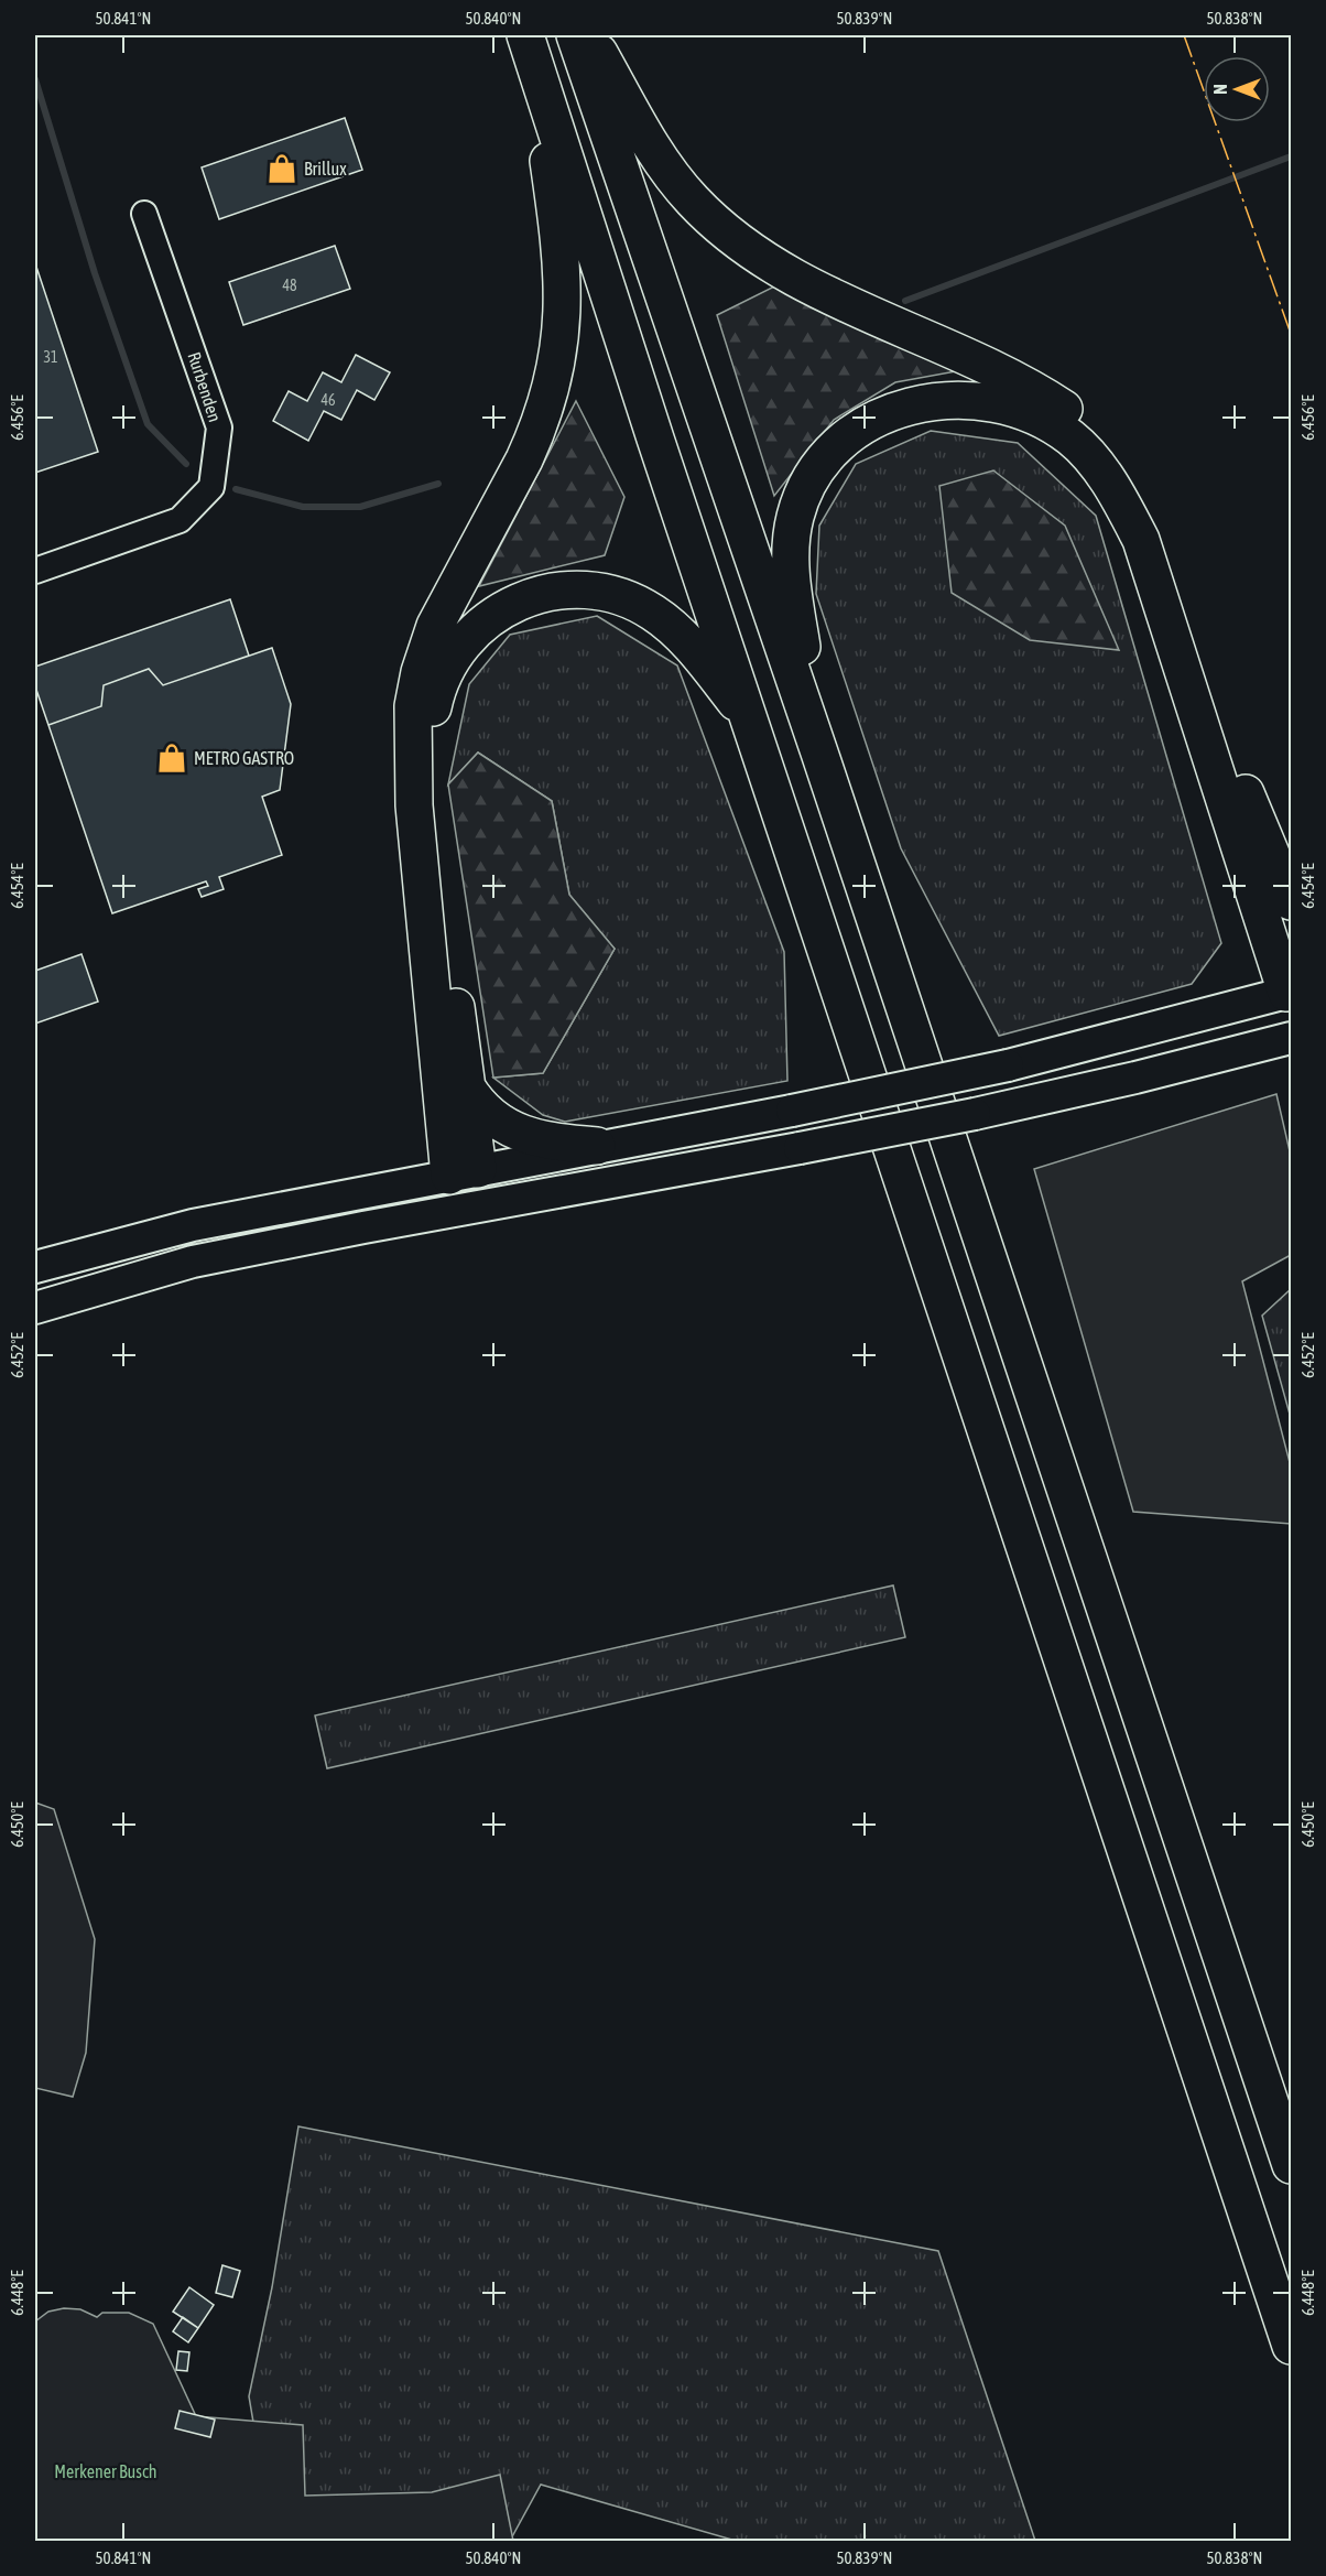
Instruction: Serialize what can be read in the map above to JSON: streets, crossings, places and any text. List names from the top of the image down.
{
  "streets": {
    "street": ["Rurbenden"]
  },
  "parks": ["Merkener Busch"],
  "places": {
    "shop": ["Brillux", "METRO GASTRO"]
  },
  "house_numbers": ["48", "31", "46"],
  "north": "left",
  "coordinates": [
    "50.841°N",
    "50.840°N",
    "50.839°N",
    "50.838°N",
    "6.456°E",
    "6.454°E",
    "6.452°E",
    "6.450°E",
    "6.448°E"
  ]
}
